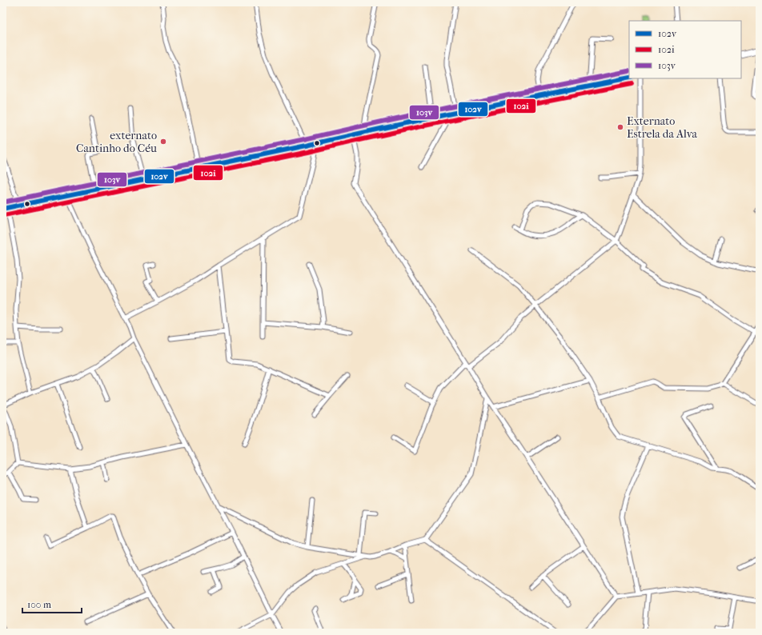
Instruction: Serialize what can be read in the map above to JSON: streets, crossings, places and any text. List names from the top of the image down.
{
  "places": ["Externato Estrela da Alva", "externato Cantinho do Céu"],
  "lines": ["transit line 103v", "transit line 102v", "transit line 102i"],
  "legend": ["102v", "102i", "103v"],
  "scale_bar": "100 m"
}
